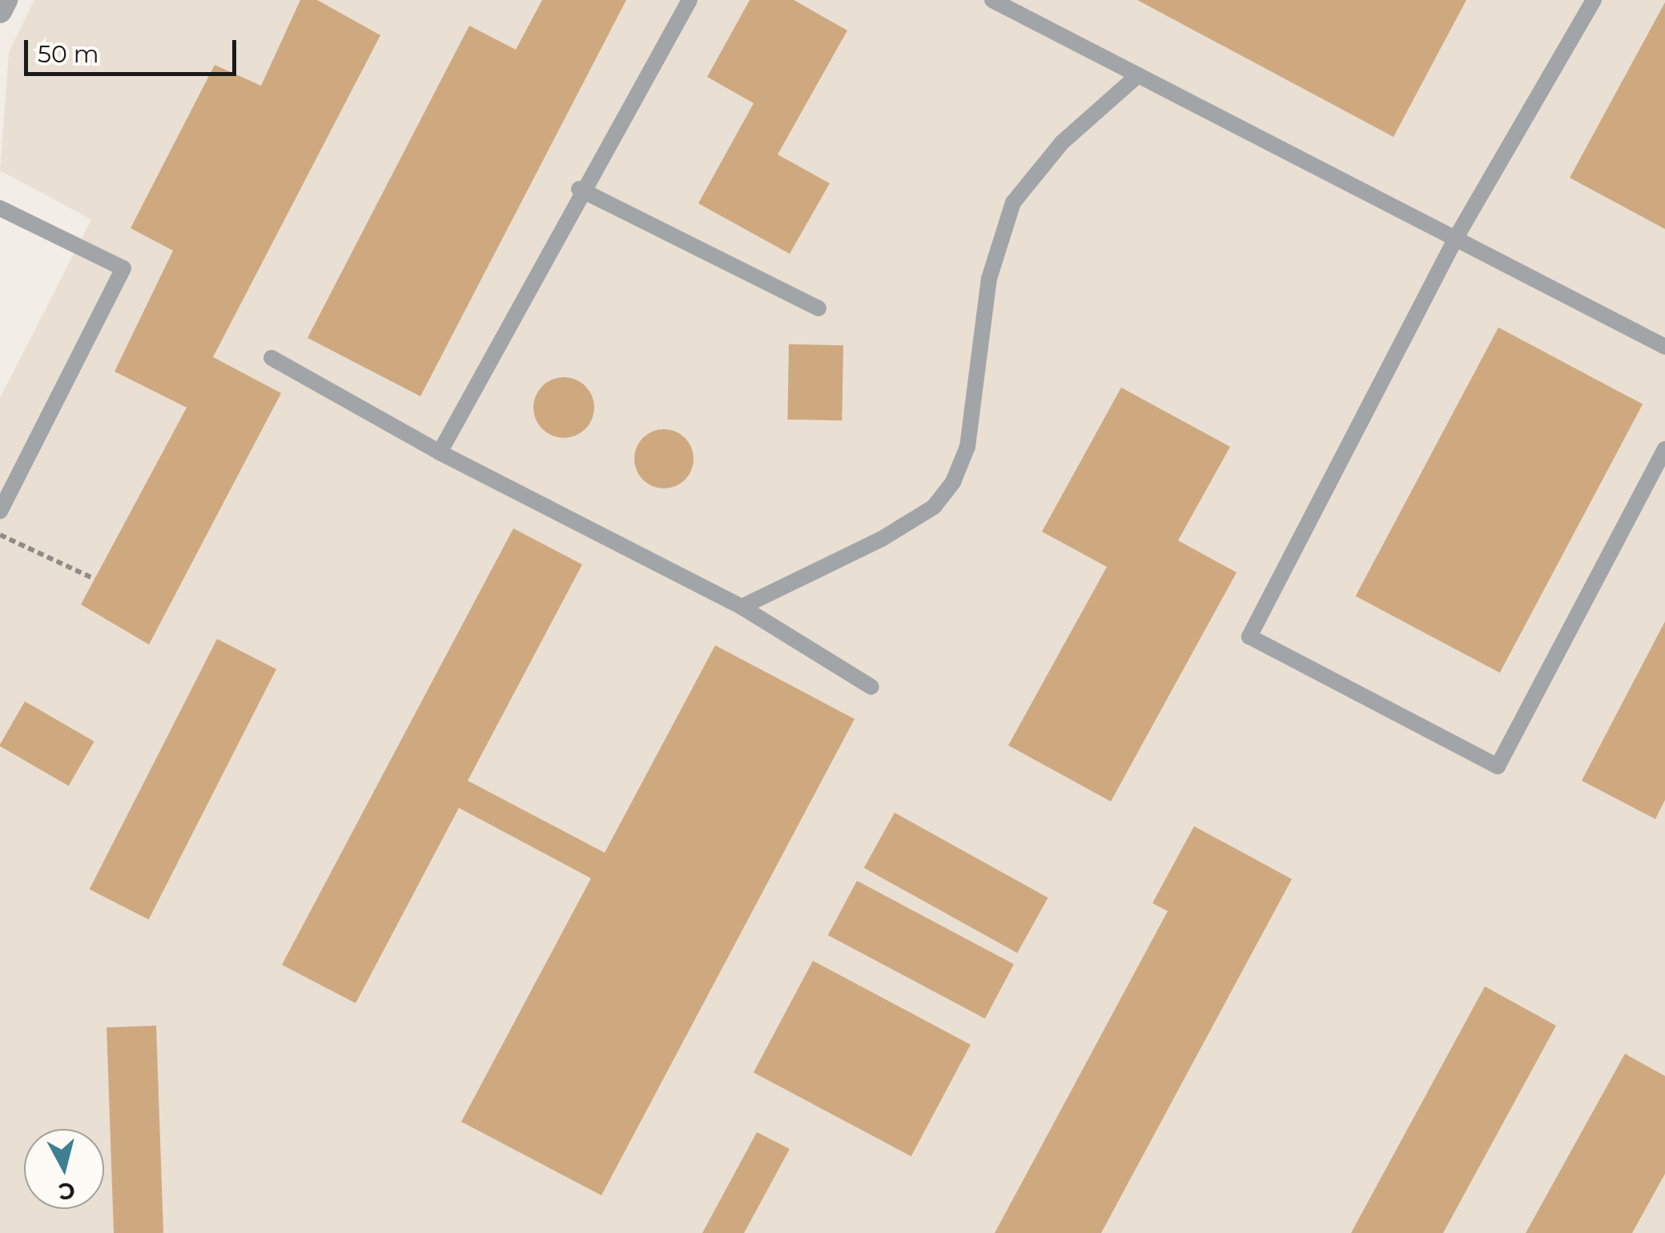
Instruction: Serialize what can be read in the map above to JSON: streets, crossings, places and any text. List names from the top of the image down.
{
  "scale_bar": "50 m",
  "north": "bottom"
}
